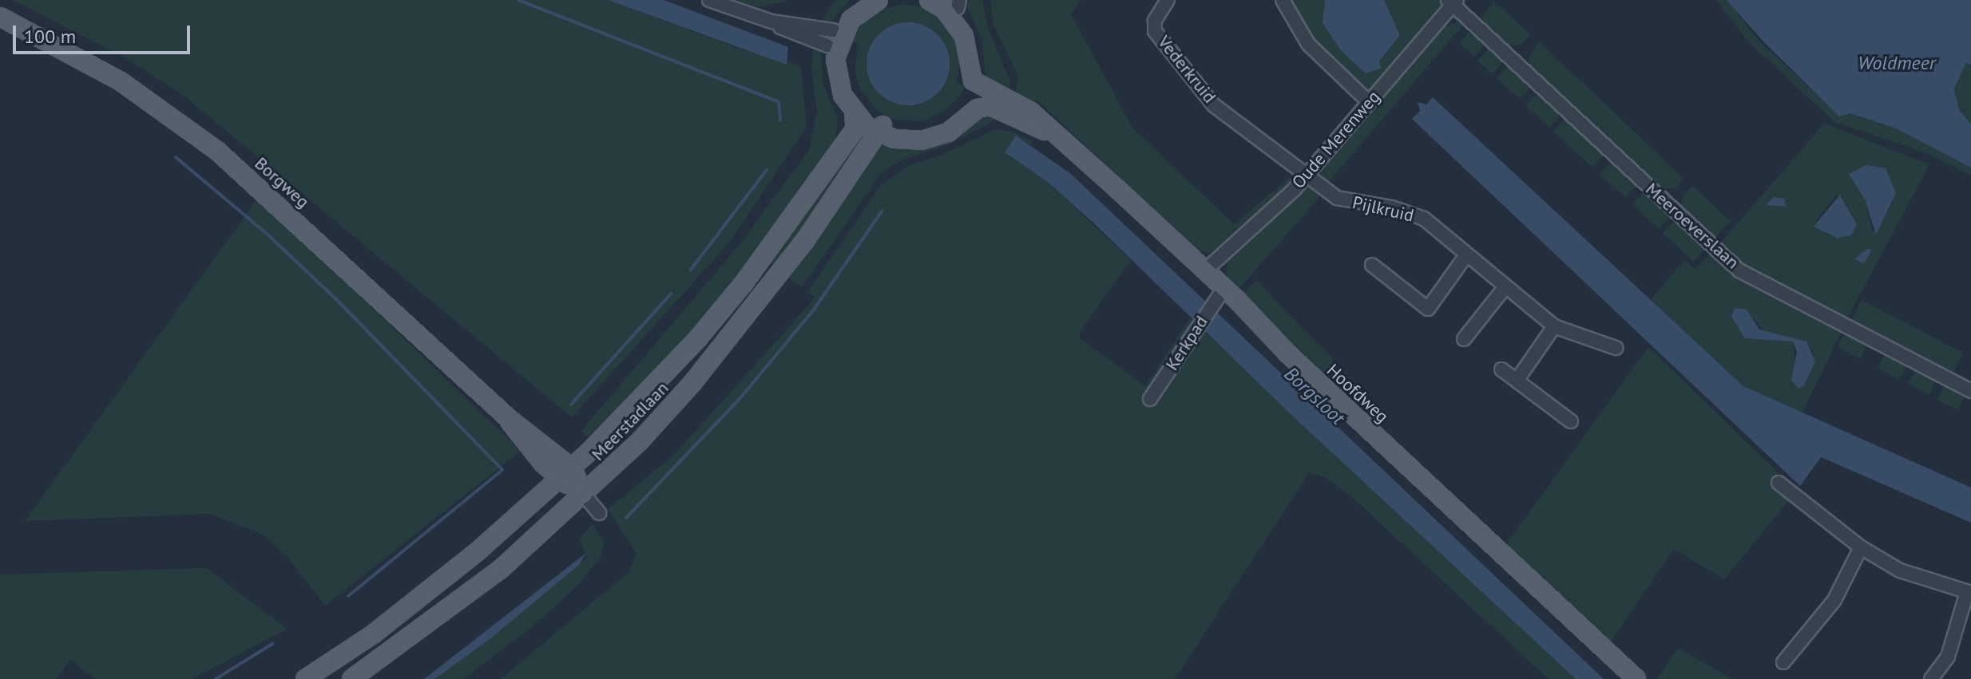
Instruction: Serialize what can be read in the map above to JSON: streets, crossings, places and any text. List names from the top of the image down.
{
  "streets": {
    "main road": ["Borgweg", "Hoofdweg", "Meerstadlaan"],
    "street": [
      "Vederkruid",
      "Oude Merenweg",
      "Pijlkruid",
      "Meeroeverslaan",
      "Kerkpad"
    ]
  },
  "crossings": [
    ["Vederkruid", "Oude Merenweg"],
    ["Vederkruid", "Pijlkruid"],
    ["Oude Merenweg", "Pijlkruid"],
    ["Oude Merenweg", "Meeroeverslaan"],
    ["Oude Merenweg", "Hoofdweg"],
    ["Borgweg", "Meerstadlaan"],
    ["Kerkpad", "Hoofdweg"],
    ["Hoofdweg", "Meerstadlaan"]
  ],
  "water": ["Woldmeer", "Borgsloot"],
  "scale_bar": "100 m"
}
